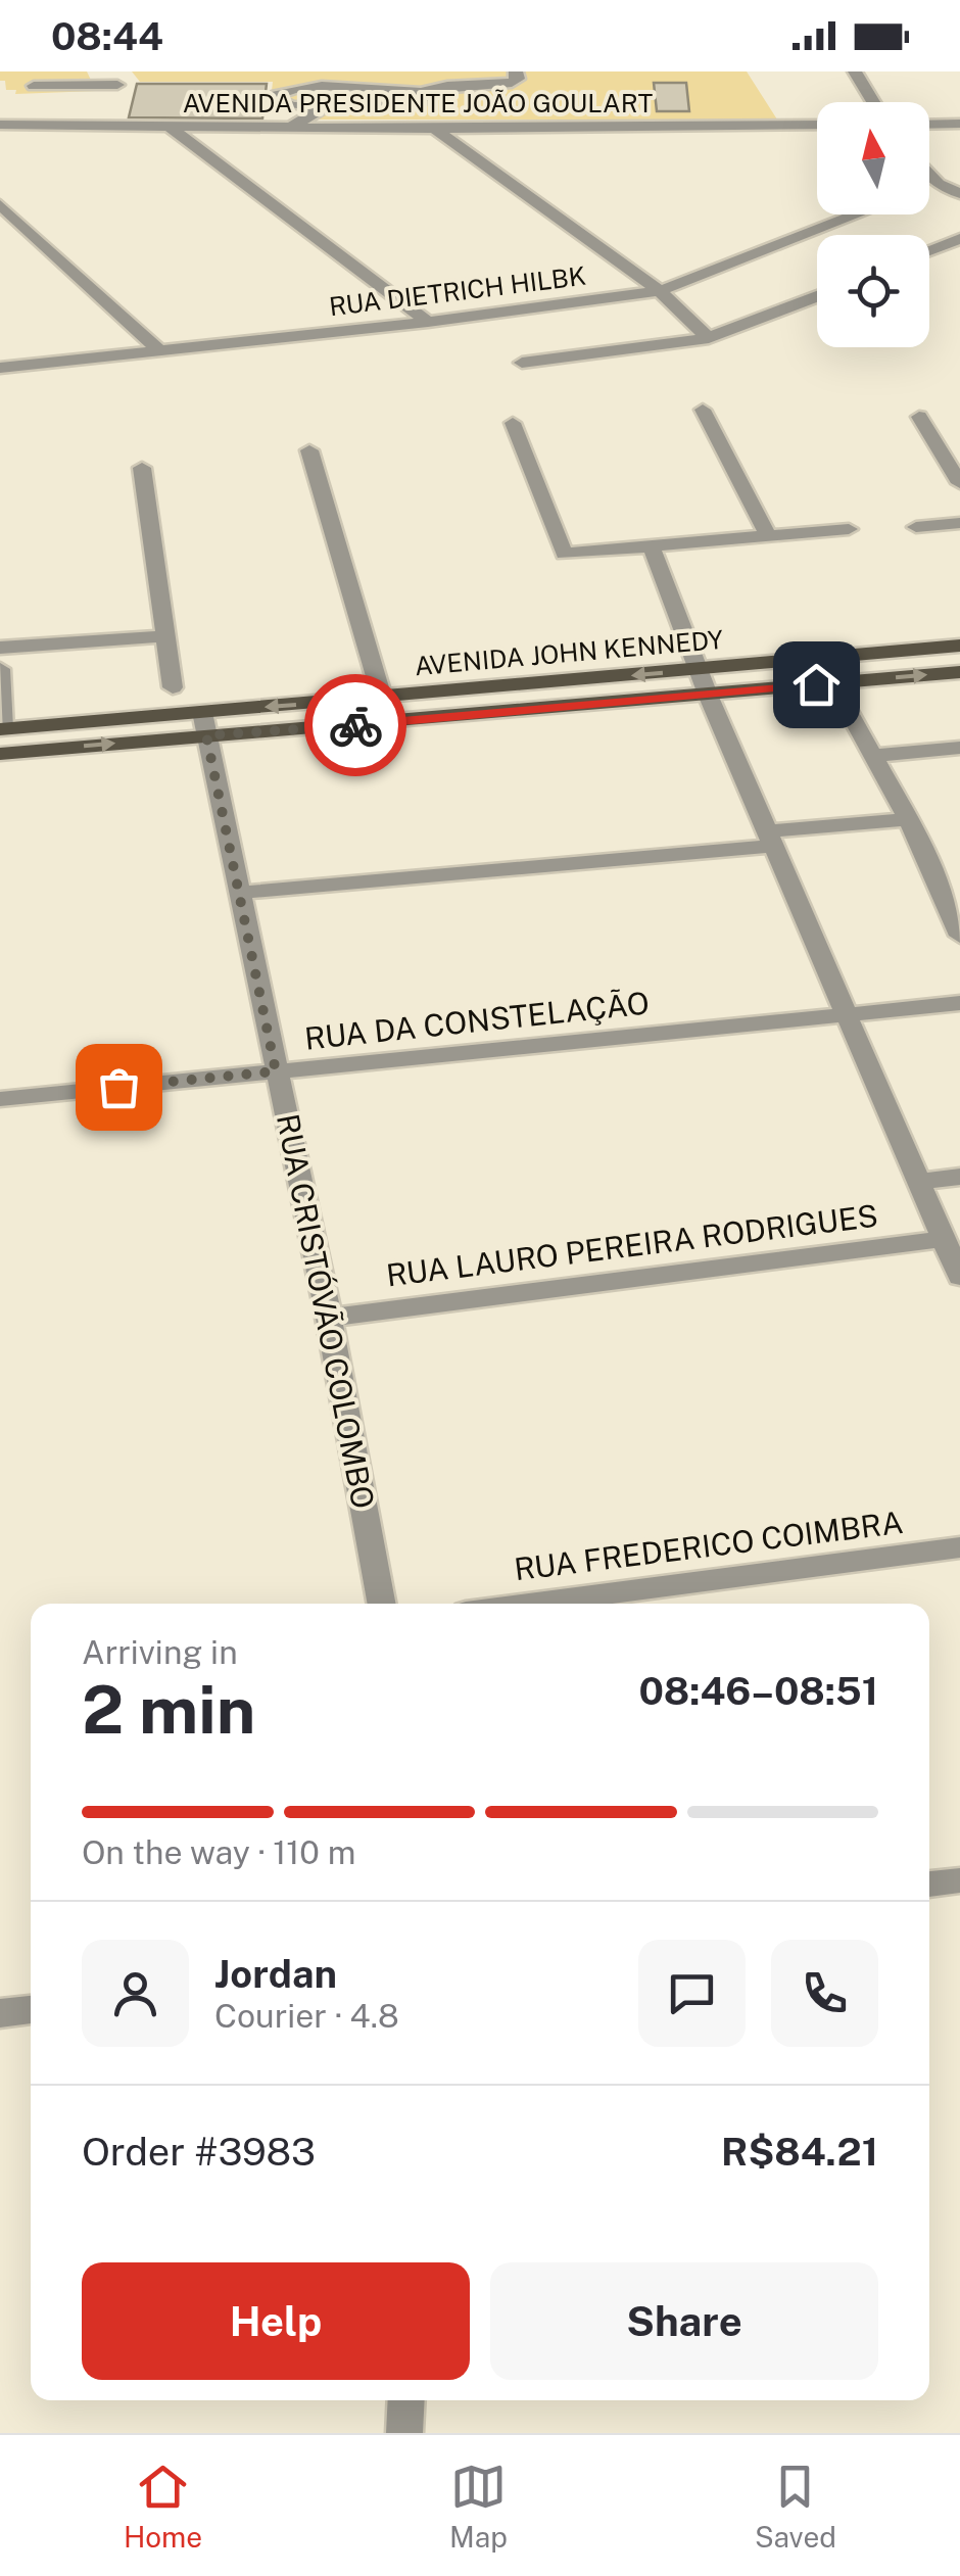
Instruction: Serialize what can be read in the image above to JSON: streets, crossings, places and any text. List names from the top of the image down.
{
  "streets": {
    "main road": ["AVENIDA JOHN KENNEDY"],
    "street": [
      "AVENIDA PRESIDENTE JOÃO GOULART",
      "RUA DIETRICH HILBK",
      "RUA DA CONSTELAÇÃO",
      "RUA LAURO PEREIRA RODRIGUES",
      "RUA CRISTÓVÃO COLOMBO",
      "RUA FREDERICO COIMBRA"
    ]
  },
  "crossings": [
    ["AVENIDA JOHN KENNEDY", "RUA CRISTÓVÃO COLOMBO"],
    ["RUA DA CONSTELAÇÃO", "RUA CRISTÓVÃO COLOMBO"],
    ["RUA LAURO PEREIRA RODRIGUES", "RUA CRISTÓVÃO COLOMBO"]
  ],
  "north": "top",
  "page": {
    "status": "08:44",
    "heading": ["2 min", "Arriving in", "08:46–08:51"],
    "panel": [
      "Jordan",
      "Courier · 4.8",
      "Order #3983",
      "R$84.21"
    ],
    "bar": "On the way · 110 m",
    "buttons": ["Help", "Share"],
    "tabs": ["Home", "Map", "Saved"]
  }
}
